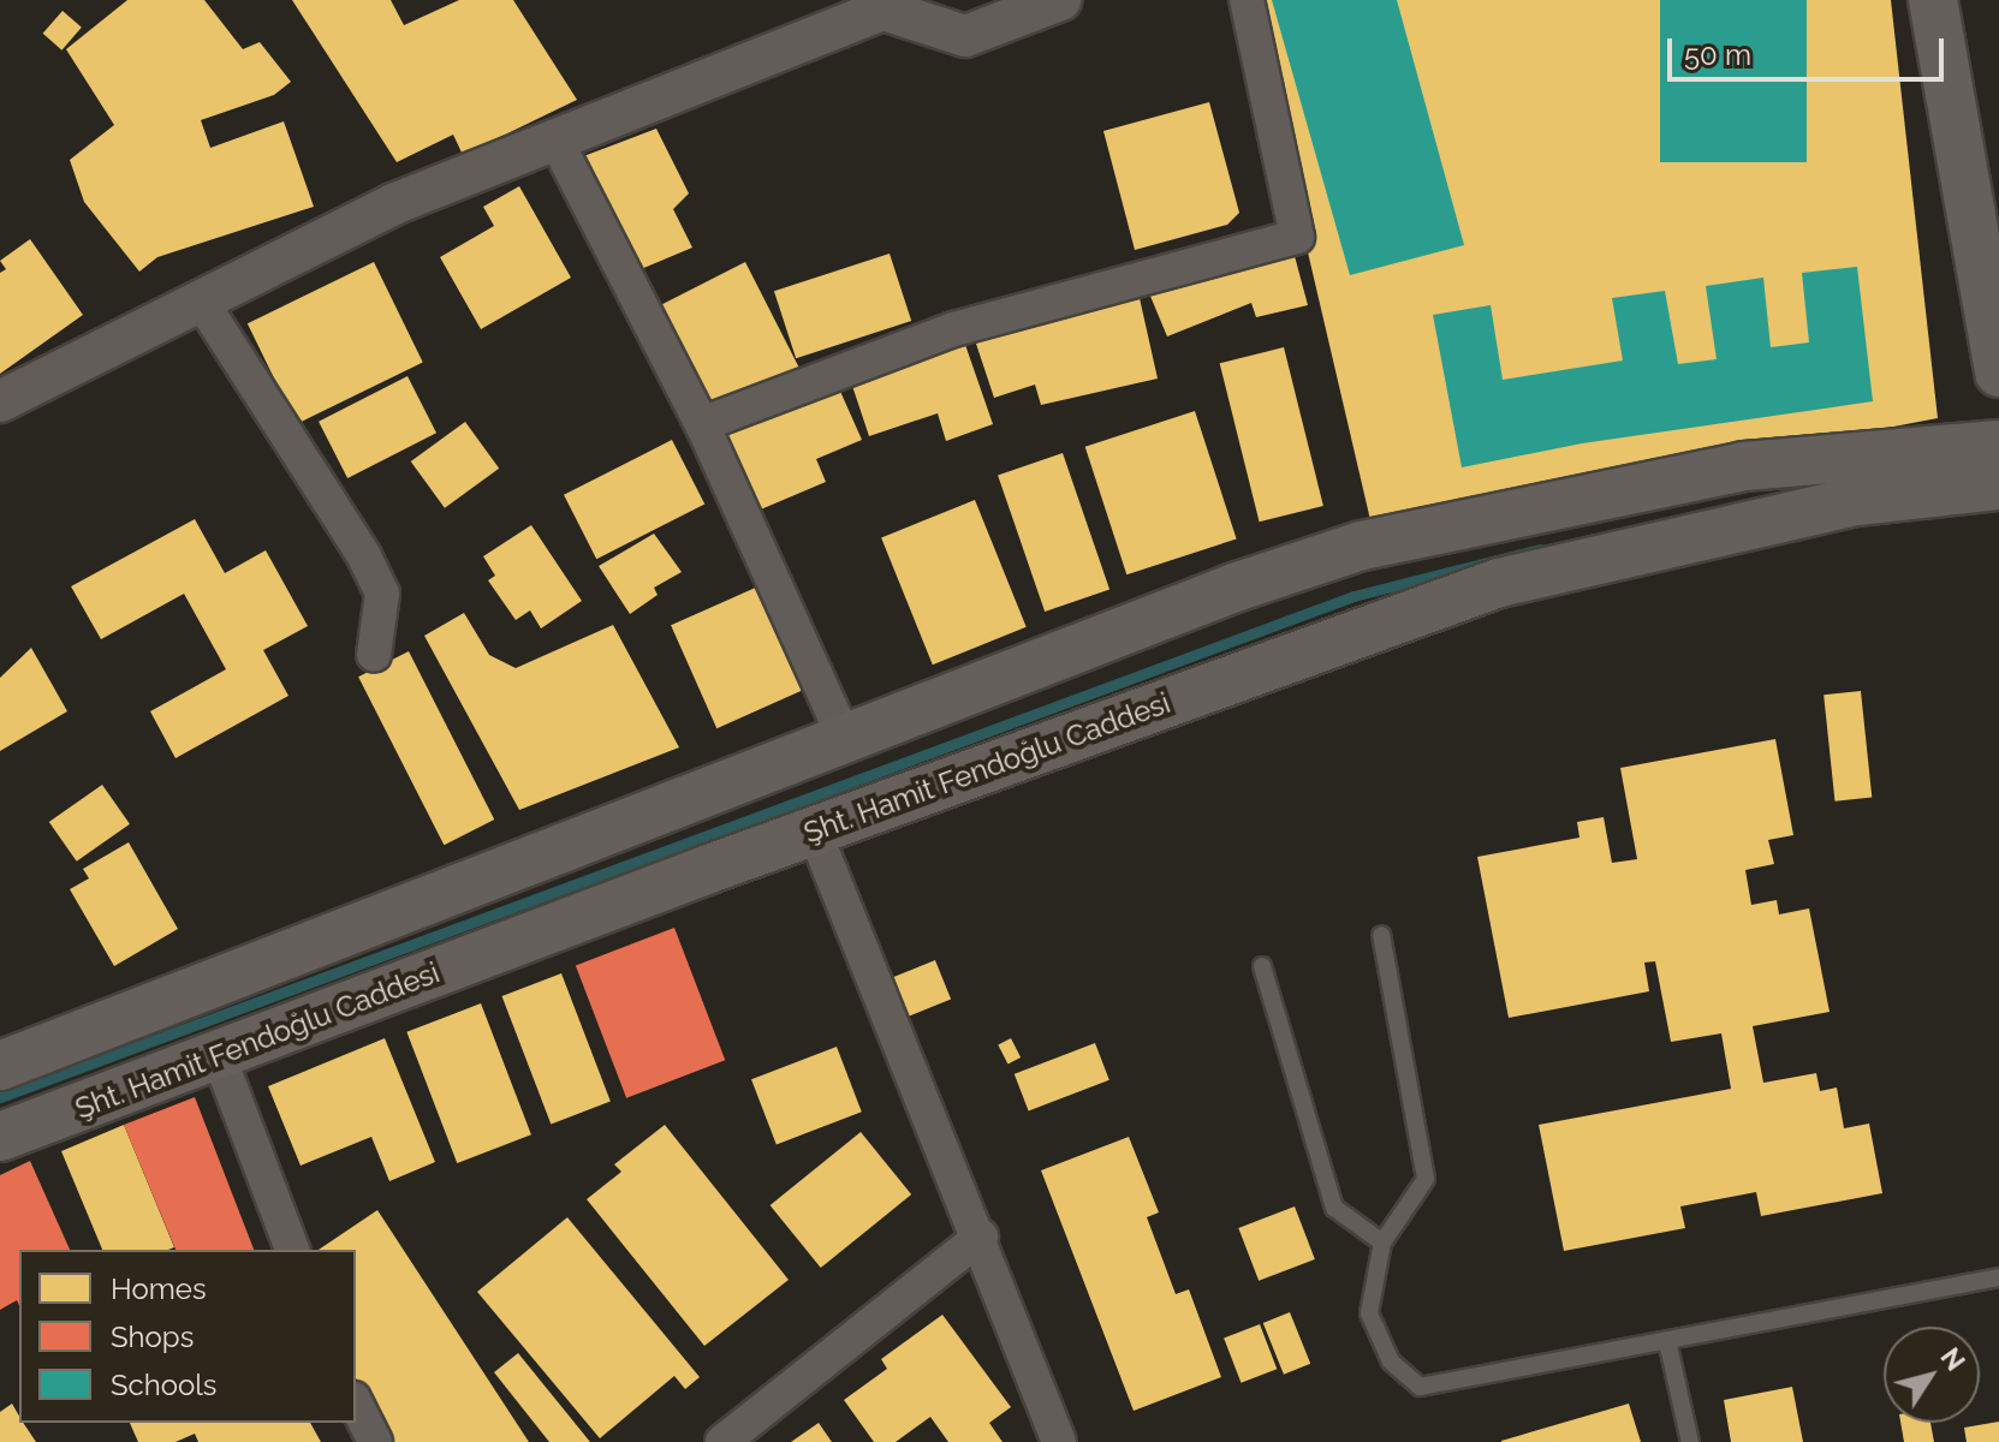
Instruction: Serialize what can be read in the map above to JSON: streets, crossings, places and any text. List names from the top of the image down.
{
  "streets": {
    "main road": ["Şht. Hamit Fendoğlu Caddesi"]
  },
  "legend": ["Homes", "Shops", "Schools"],
  "scale_bar": "50 m",
  "north": "top right"
}
